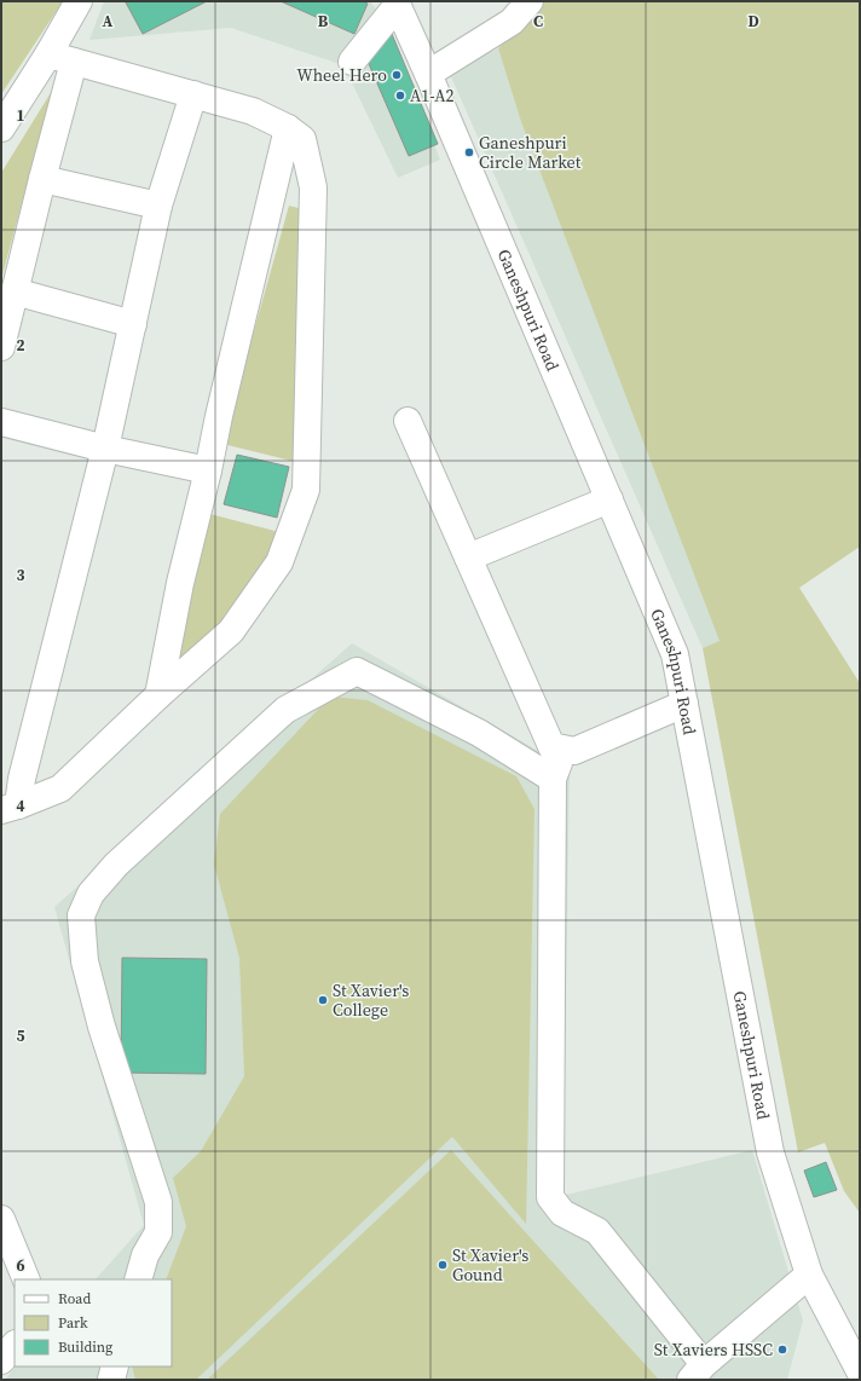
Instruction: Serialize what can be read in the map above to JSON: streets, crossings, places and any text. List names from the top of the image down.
{
  "streets": {
    "street": ["Ganeshpuri Road"]
  },
  "places": [
    "Wheel Hero",
    "A1-A2",
    "Ganeshpuri Circle Market",
    "St Xavier's College",
    "St Xavier's Gound",
    "St Xaviers HSSC"
  ],
  "legend": ["Road", "Park", "Building"],
  "grid": {
    "columns": [
      "A",
      "B",
      "C",
      "D"
    ],
    "rows": [
      "1",
      "2",
      "3",
      "4",
      "5",
      "6"
    ]
  }
}
